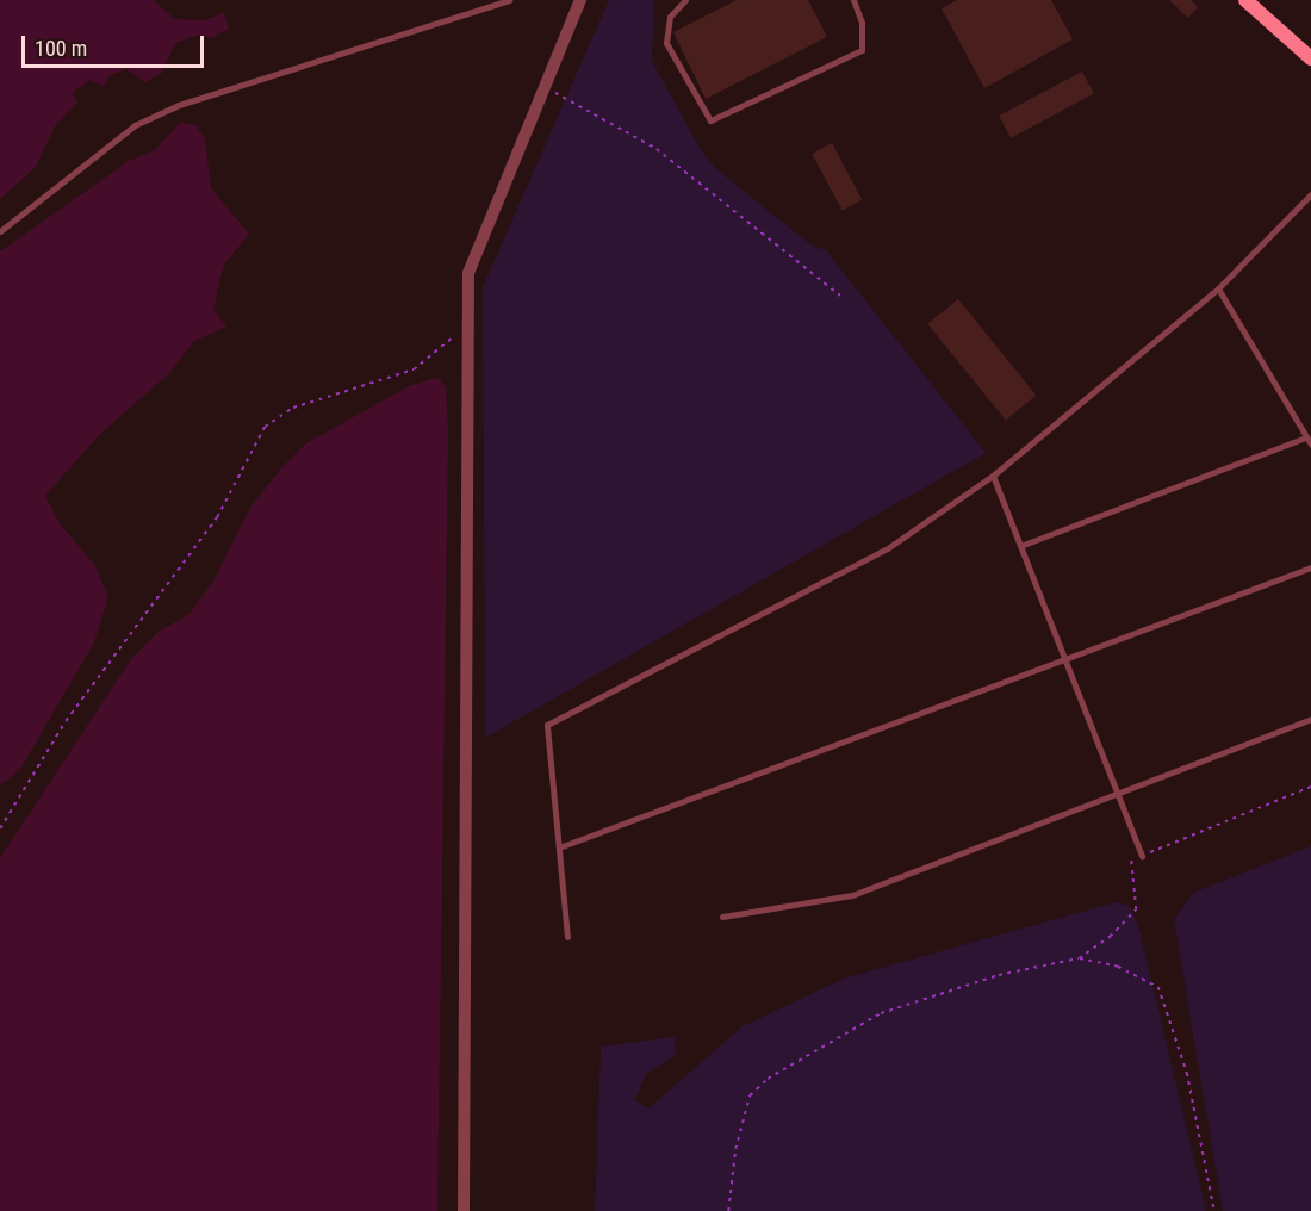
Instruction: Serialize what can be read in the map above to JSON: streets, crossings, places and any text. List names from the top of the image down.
{
  "scale_bar": "100 m"
}
